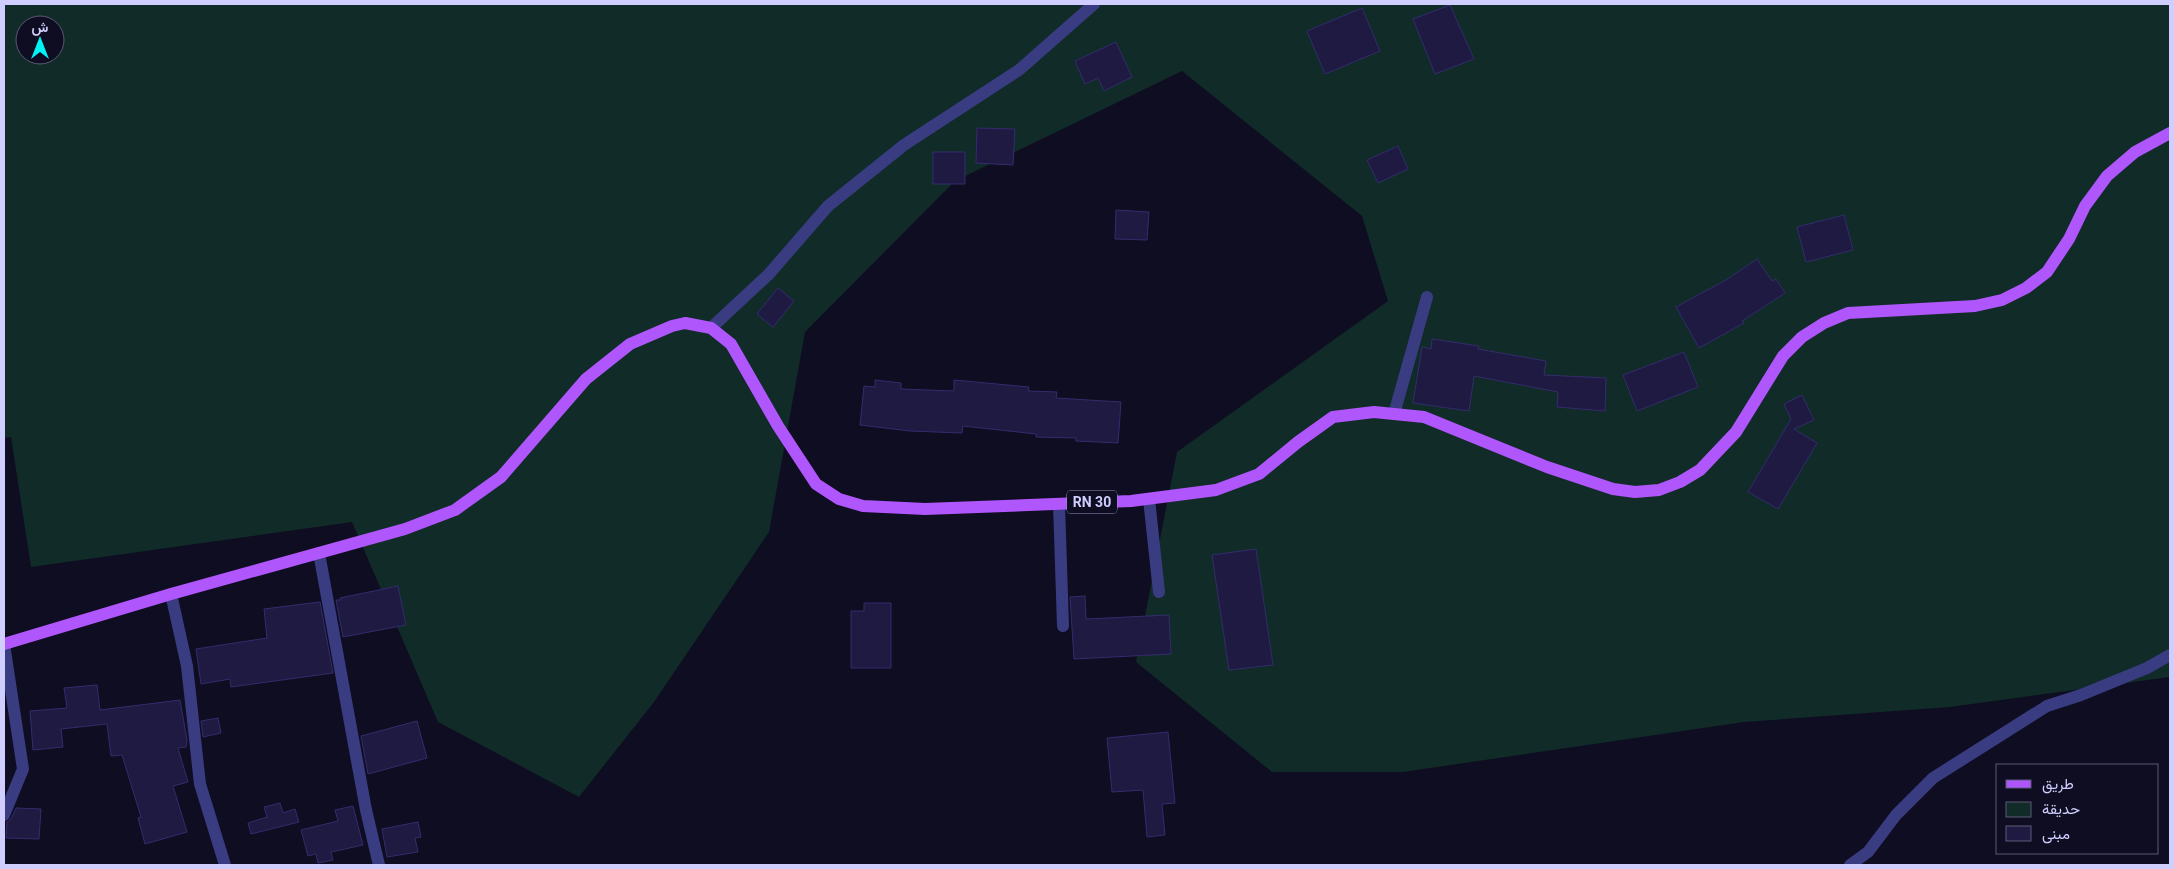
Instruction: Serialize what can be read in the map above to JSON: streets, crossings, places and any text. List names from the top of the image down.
{
  "streets": {
    "main road": ["RN 30"]
  },
  "legend": ["طريق", "حديقة", "مبنى"],
  "north": "top"
}
